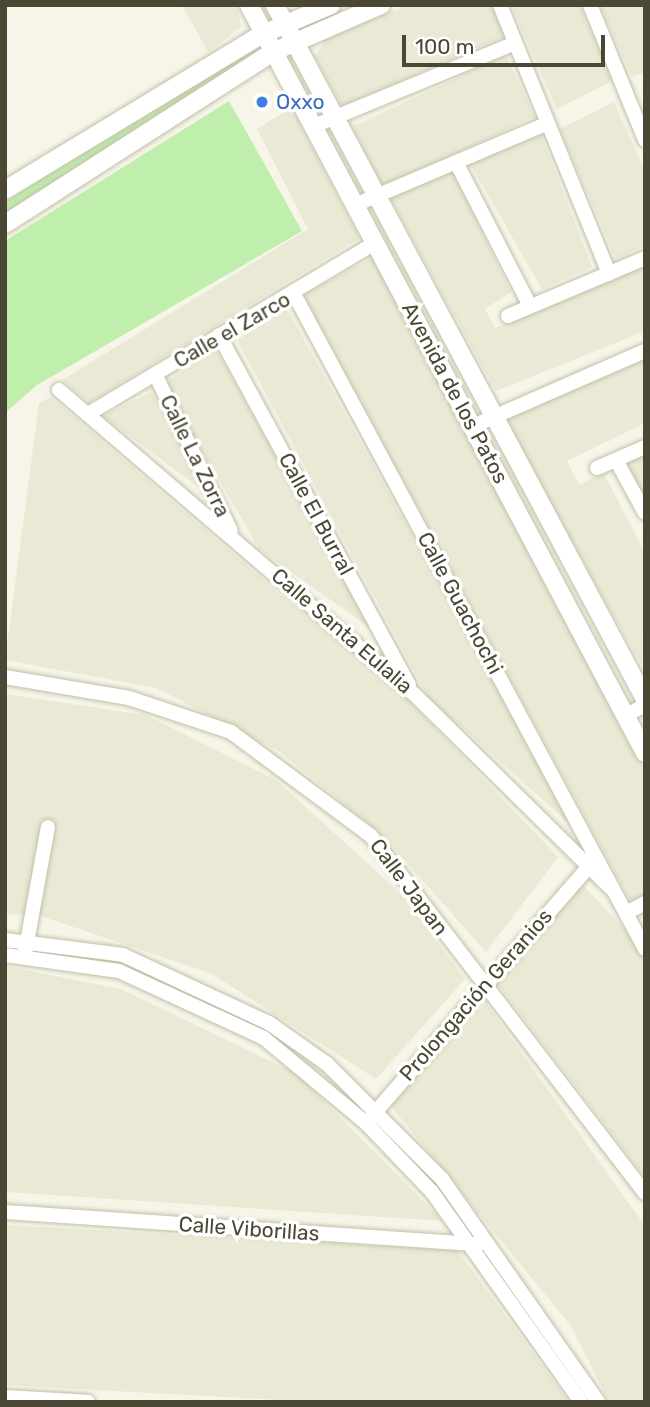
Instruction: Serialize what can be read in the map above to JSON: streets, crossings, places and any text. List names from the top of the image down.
{
  "streets": {
    "street": [
      "Calle el Zarco",
      "Avenida de los Patos",
      "Calle La Zorra",
      "Calle El Burral",
      "Calle Guachochi",
      "Calle Santa Eulalia",
      "Calle Japan",
      "Prolongación Geranios",
      "Calle Viborillas"
    ]
  },
  "crossings": [
    ["Calle el Zarco", "Avenida de los Patos"],
    ["Calle el Zarco", "Calle La Zorra"],
    ["Calle el Zarco", "Calle El Burral"],
    ["Calle el Zarco", "Calle Guachochi"],
    ["Calle el Zarco", "Calle Santa Eulalia"],
    ["Calle La Zorra", "Calle Santa Eulalia"],
    ["Calle El Burral", "Calle Santa Eulalia"],
    ["Calle Guachochi", "Calle Santa Eulalia"],
    ["Calle Guachochi", "Prolongación Geranios"],
    ["Calle Santa Eulalia", "Prolongación Geranios"],
    ["Calle Japan", "Prolongación Geranios"]
  ],
  "places": ["Oxxo"],
  "scale_bar": "100 m"
}
